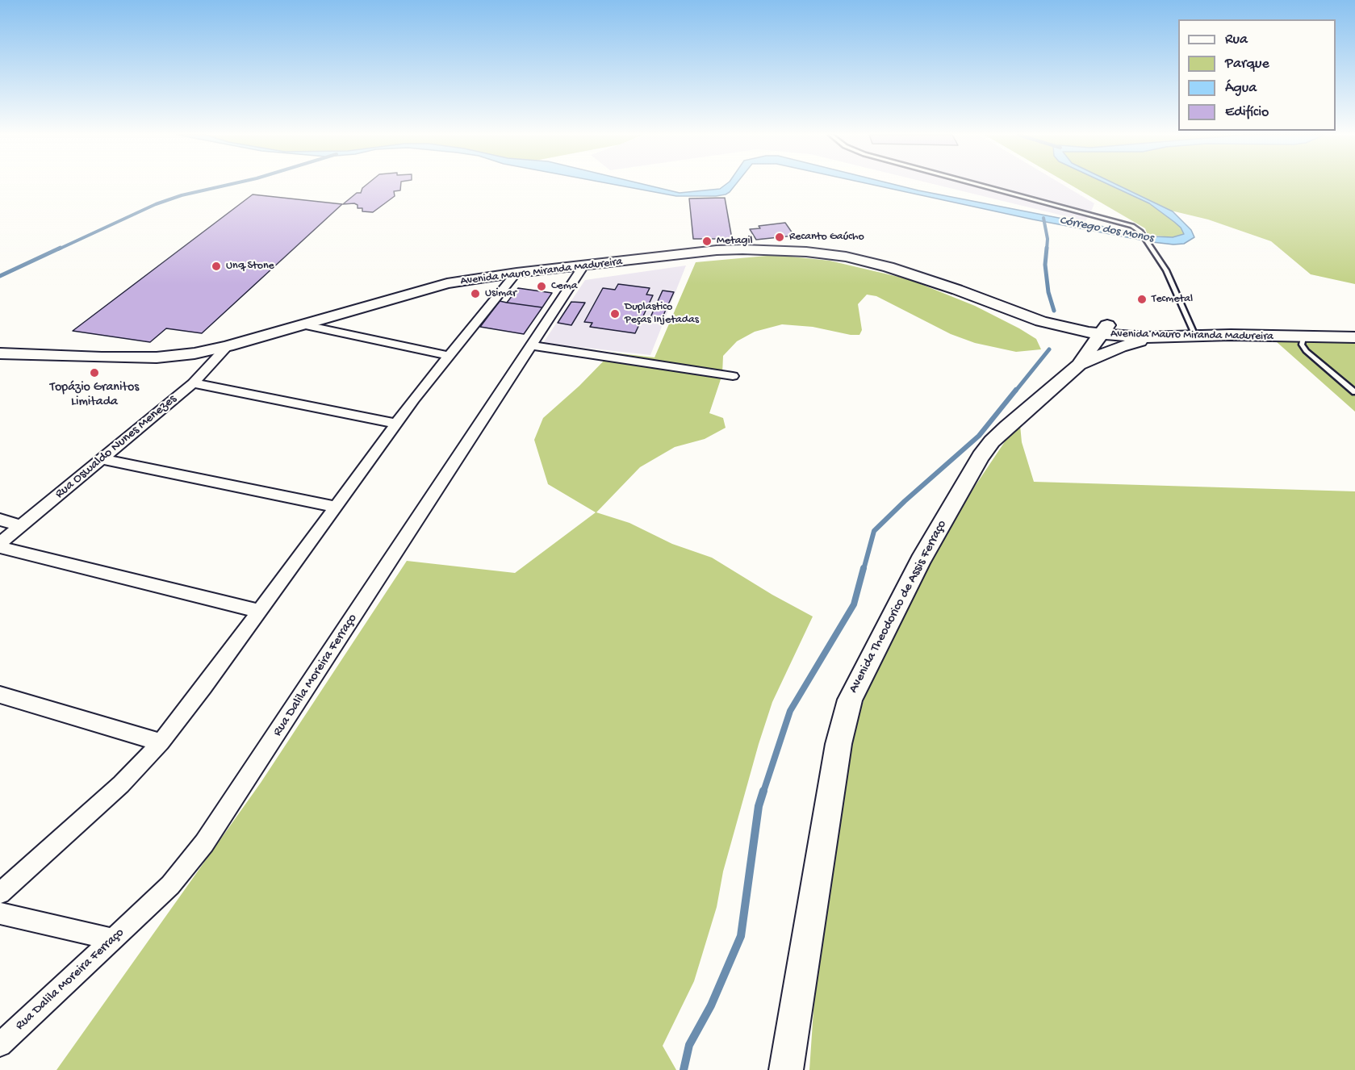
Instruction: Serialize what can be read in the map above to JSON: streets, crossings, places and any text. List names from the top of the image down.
{
  "streets": {
    "main road": ["Avenida Mauro Miranda Madureira", "Avenida Theodorico de Assis Ferraço"],
    "street": ["Rua Oswaldo Nunes Menezes", "Rua Dalila Moreira Ferraço"]
  },
  "crossings": [
    ["Avenida Mauro Miranda Madureira", "Rua Oswaldo Nunes Menezes"],
    ["Avenida Mauro Miranda Madureira", "Avenida Theodorico de Assis Ferraço"],
    ["Avenida Mauro Miranda Madureira", "Rua Dalila Moreira Ferraço"]
  ],
  "water": ["Córrego dos Monos"],
  "places": [
    "Recanto Gaúcho",
    "Metagil",
    "Unq Stone",
    "Cema",
    "Usimar",
    "Tecmetal",
    "Duplastico Peças Injetadas",
    "Topázio Granitos Limitada"
  ],
  "legend": [
    "Rua",
    "Parque",
    "Água",
    "Edifício"
  ]
}
